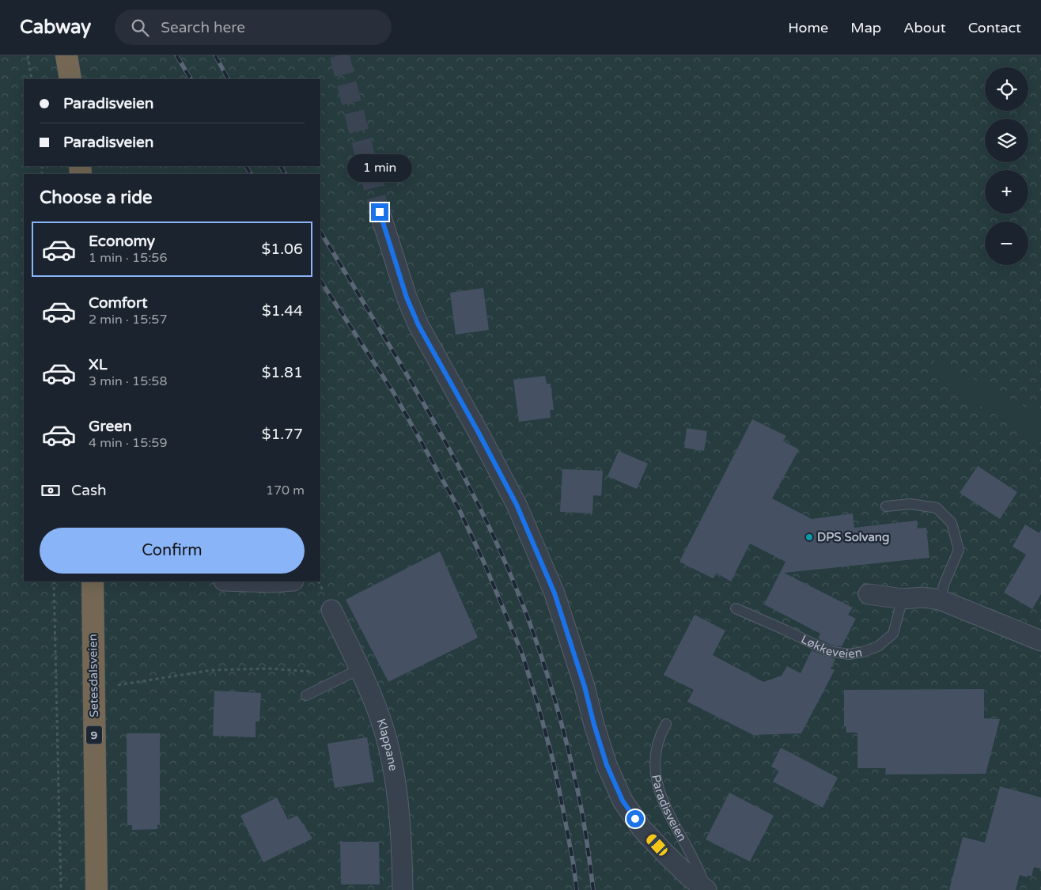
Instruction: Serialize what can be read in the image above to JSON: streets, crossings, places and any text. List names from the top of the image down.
{
  "streets": {
    "highway": ["Setesdalsveien", "9"],
    "street": ["Klappane", "Paradisveien"],
    "lane": ["Løkkeveien"]
  },
  "places": ["DPS Solvang"],
  "page": {
    "header": "Cabway",
    "search": "Search here",
    "nav": [
      "Home",
      "Map",
      "About",
      "Contact"
    ],
    "map_buttons": ["+", "−"],
    "banner": ["Paradisveien", "Paradisveien"],
    "bubble": "1 min",
    "heading": "Choose a ride",
    "list": [
      {
        "name": "Economy",
        "note": "1 min · 15:56",
        "value": "$1.06"
      },
      {
        "name": "Comfort",
        "note": "2 min · 15:57",
        "value": "$1.44"
      },
      {
        "name": "XL",
        "note": "3 min · 15:58",
        "value": "$1.81"
      },
      {
        "name": "Green",
        "note": "4 min · 15:59",
        "value": "$1.77"
      }
    ],
    "pay": ["Cash", "170 m"],
    "buttons": "Confirm"
  }
}
